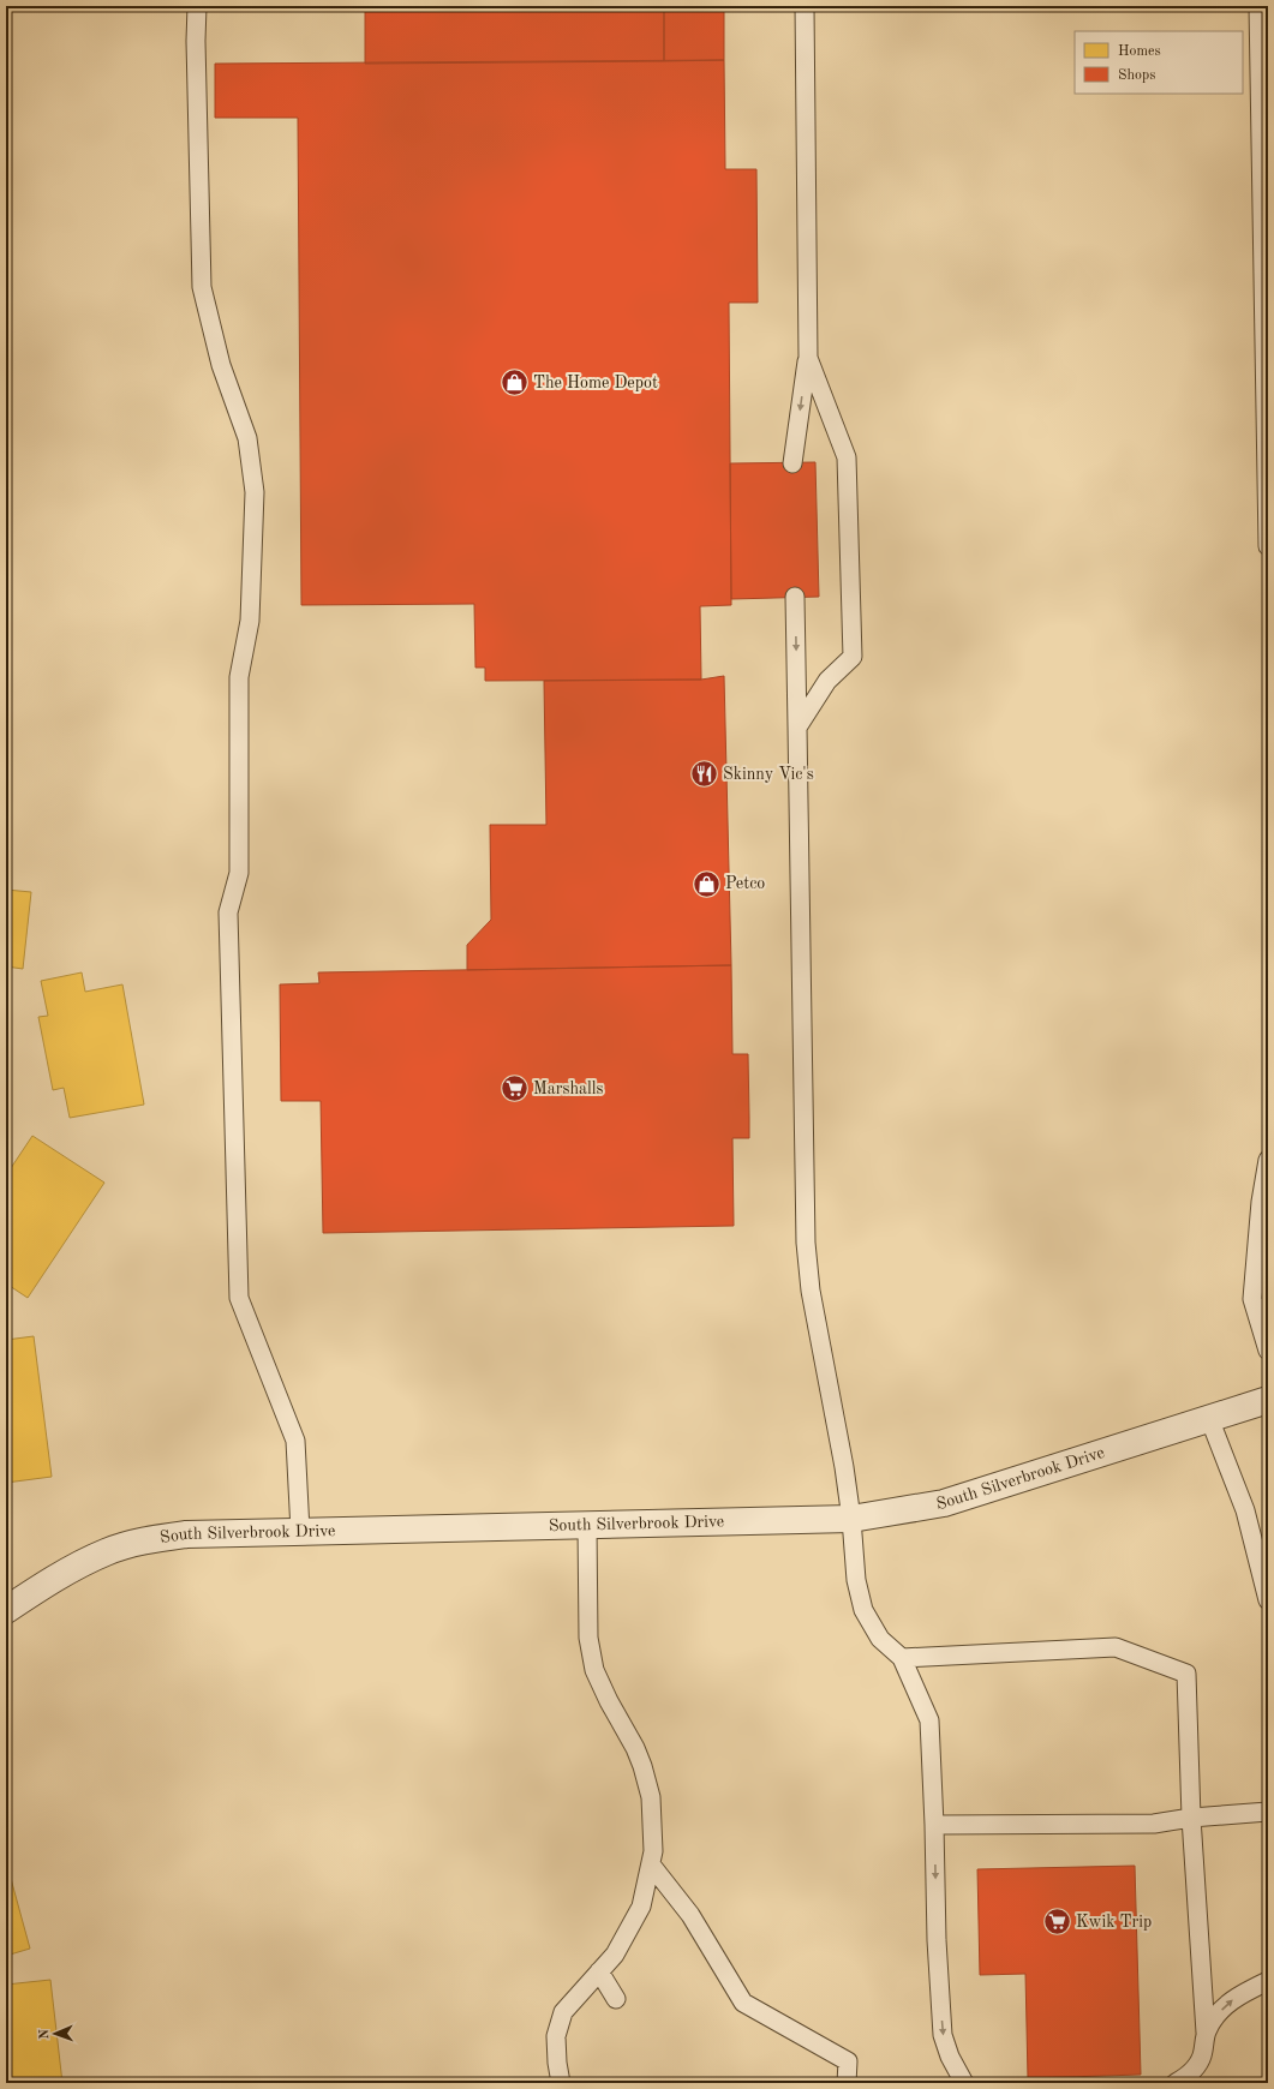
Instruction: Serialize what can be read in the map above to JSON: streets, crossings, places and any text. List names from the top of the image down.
{
  "streets": {
    "street": ["South Silverbrook Drive"]
  },
  "places": {
    "shop": ["The Home Depot", "Petco"],
    "restaurant": ["Skinny Vic's"],
    "supermarket": ["Marshalls", "Kwik Trip"]
  },
  "legend": ["Homes", "Shops"],
  "north": "left"
}
